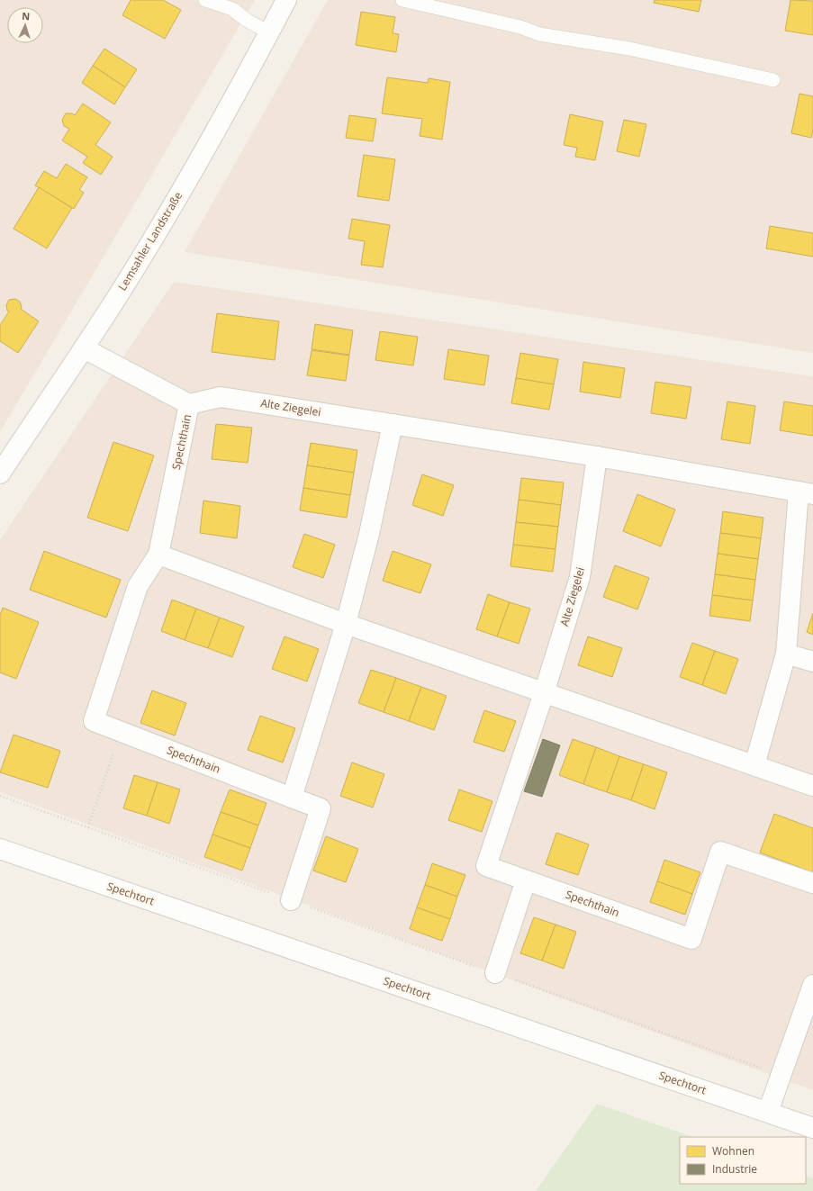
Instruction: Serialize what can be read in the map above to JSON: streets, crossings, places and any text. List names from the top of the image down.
{
  "streets": {
    "street": [
      "Lemsahler Landstraße",
      "Alte Ziegelei",
      "Spechthain",
      "Spechtort"
    ]
  },
  "crossings": [
    ["Lemsahler Landstraße", "Spechthain"],
    ["Alte Ziegelei", "Spechthain"]
  ],
  "legend": ["Wohnen", "Industrie"],
  "north": "top"
}
